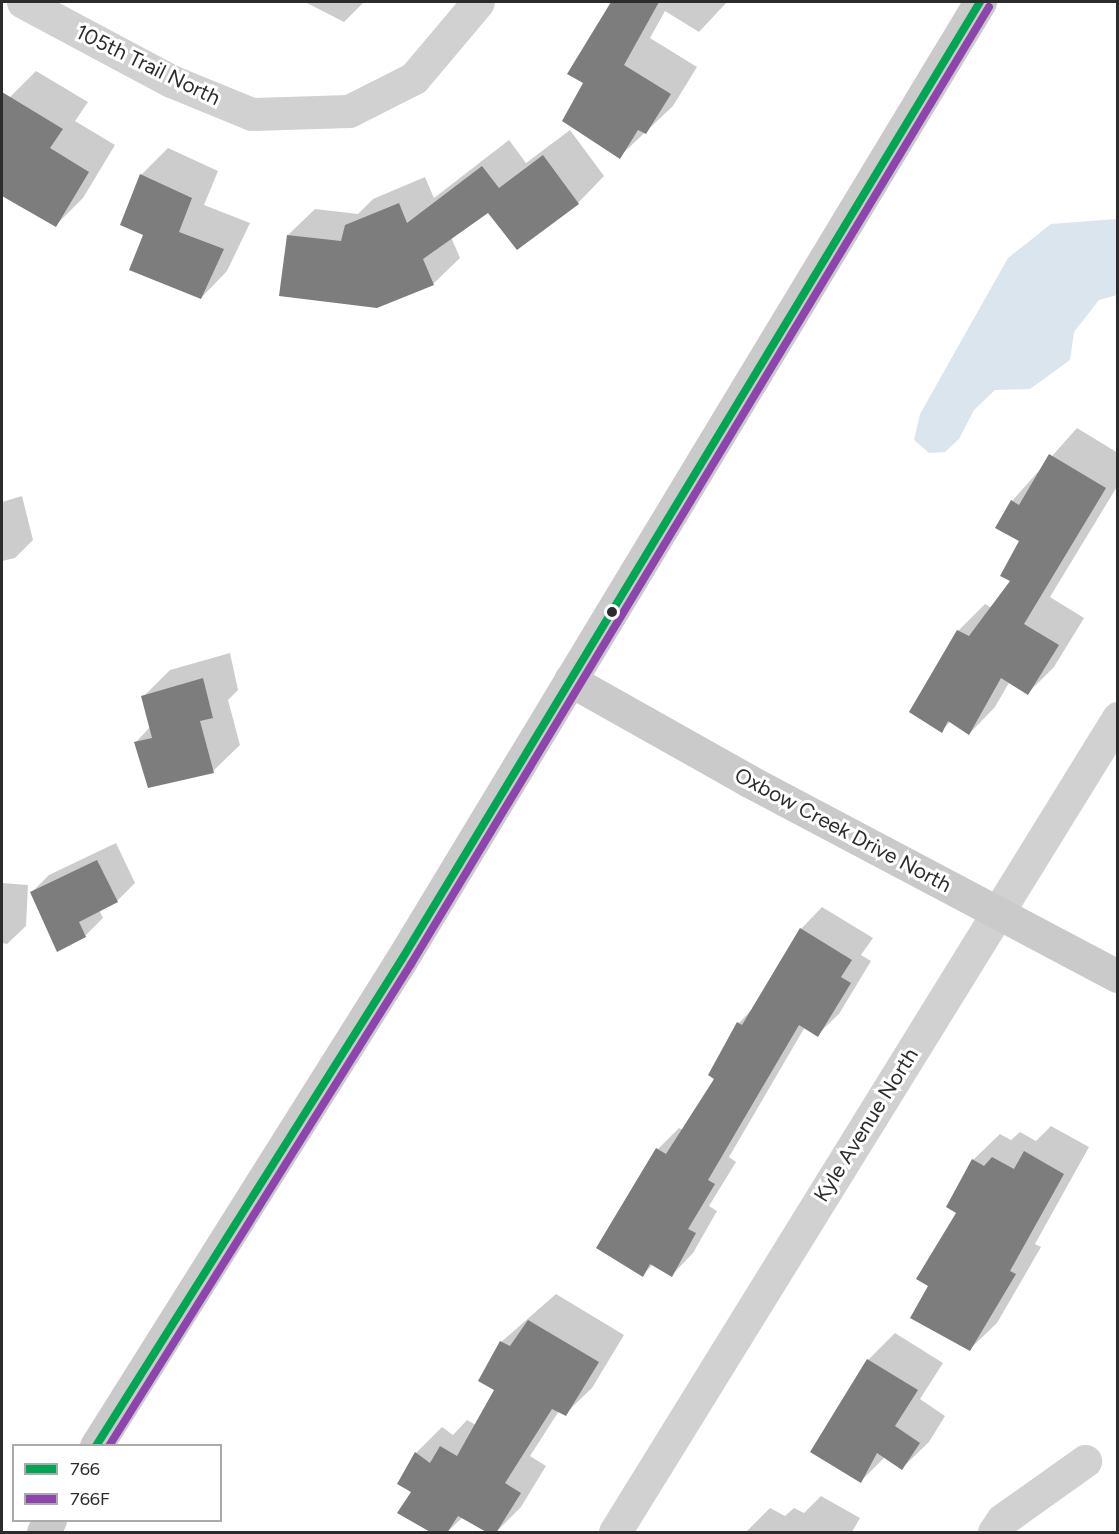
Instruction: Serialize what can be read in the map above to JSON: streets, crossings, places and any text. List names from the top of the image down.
{
  "streets": {
    "main road": ["Oxbow Creek Drive North"],
    "street": ["105th Trail North", "Kyle Avenue North"]
  },
  "crossings": [
    ["Oxbow Creek Drive North", "Kyle Avenue North"]
  ],
  "lines": ["transit line 766", "transit line 766F"],
  "legend": ["766", "766F"]
}
